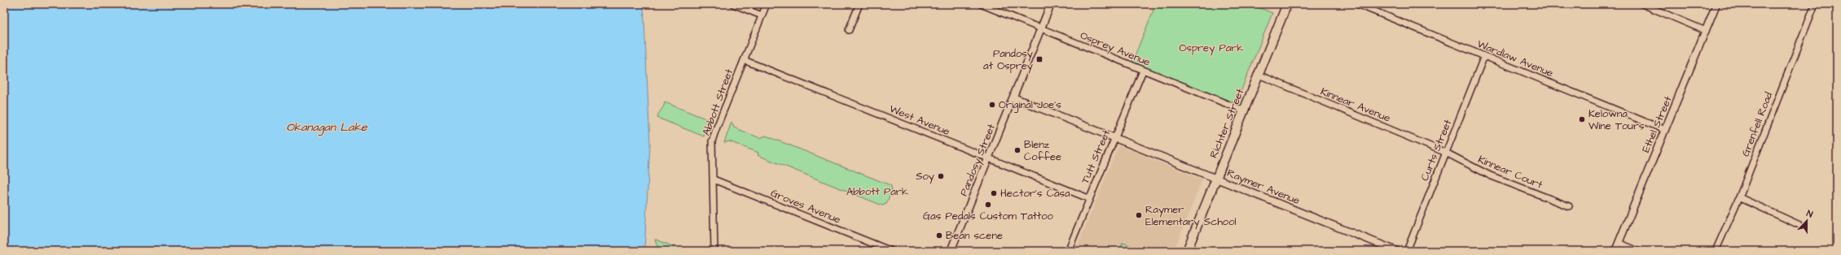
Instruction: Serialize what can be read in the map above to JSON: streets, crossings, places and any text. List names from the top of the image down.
{
  "streets": {
    "main road": ["Richter Street"],
    "street": [
      "Osprey Avenue",
      "Wardlaw Avenue",
      "Abbott Street",
      "Kinnear Avenue",
      "West Avenue",
      "Ethel Street",
      "Grenfell Road",
      "Curts Street",
      "Tutt Street",
      "Pandosy Street",
      "Kinnear Court",
      "Raymer Avenue",
      "Groves Avenue"
    ]
  },
  "crossings": [
    ["Osprey Avenue", "Richter Street"],
    ["Osprey Avenue", "Tutt Street"],
    ["Osprey Avenue", "Pandosy Street"],
    ["Wardlaw Avenue", "Ethel Street"],
    ["Wardlaw Avenue", "Curts Street"],
    ["Abbott Street", "West Avenue"],
    ["Abbott Street", "Groves Avenue"],
    ["Kinnear Avenue", "Richter Street"],
    ["Kinnear Avenue", "Curts Street"],
    ["Kinnear Avenue", "Kinnear Court"],
    ["West Avenue", "Tutt Street"],
    ["West Avenue", "Pandosy Street"],
    ["Richter Street", "Raymer Avenue"],
    ["Curts Street", "Kinnear Court"],
    ["Tutt Street", "Raymer Avenue"],
    ["Pandosy Street", "Raymer Avenue"]
  ],
  "water": ["Okanagan Lake"],
  "parks": ["Osprey Park", "Abbott Park"],
  "places": {
    "transit": ["Pandosy at Osprey"],
    "other": [
      "Original Joe's",
      "Kelowna Wine Tours",
      "Blenz Coffee",
      "Soy",
      "Hector's Casa",
      "Gas Pedals Custom Tattoo",
      "Raymer Elementary School",
      "Bean scene"
    ]
  },
  "north": "top"
}
